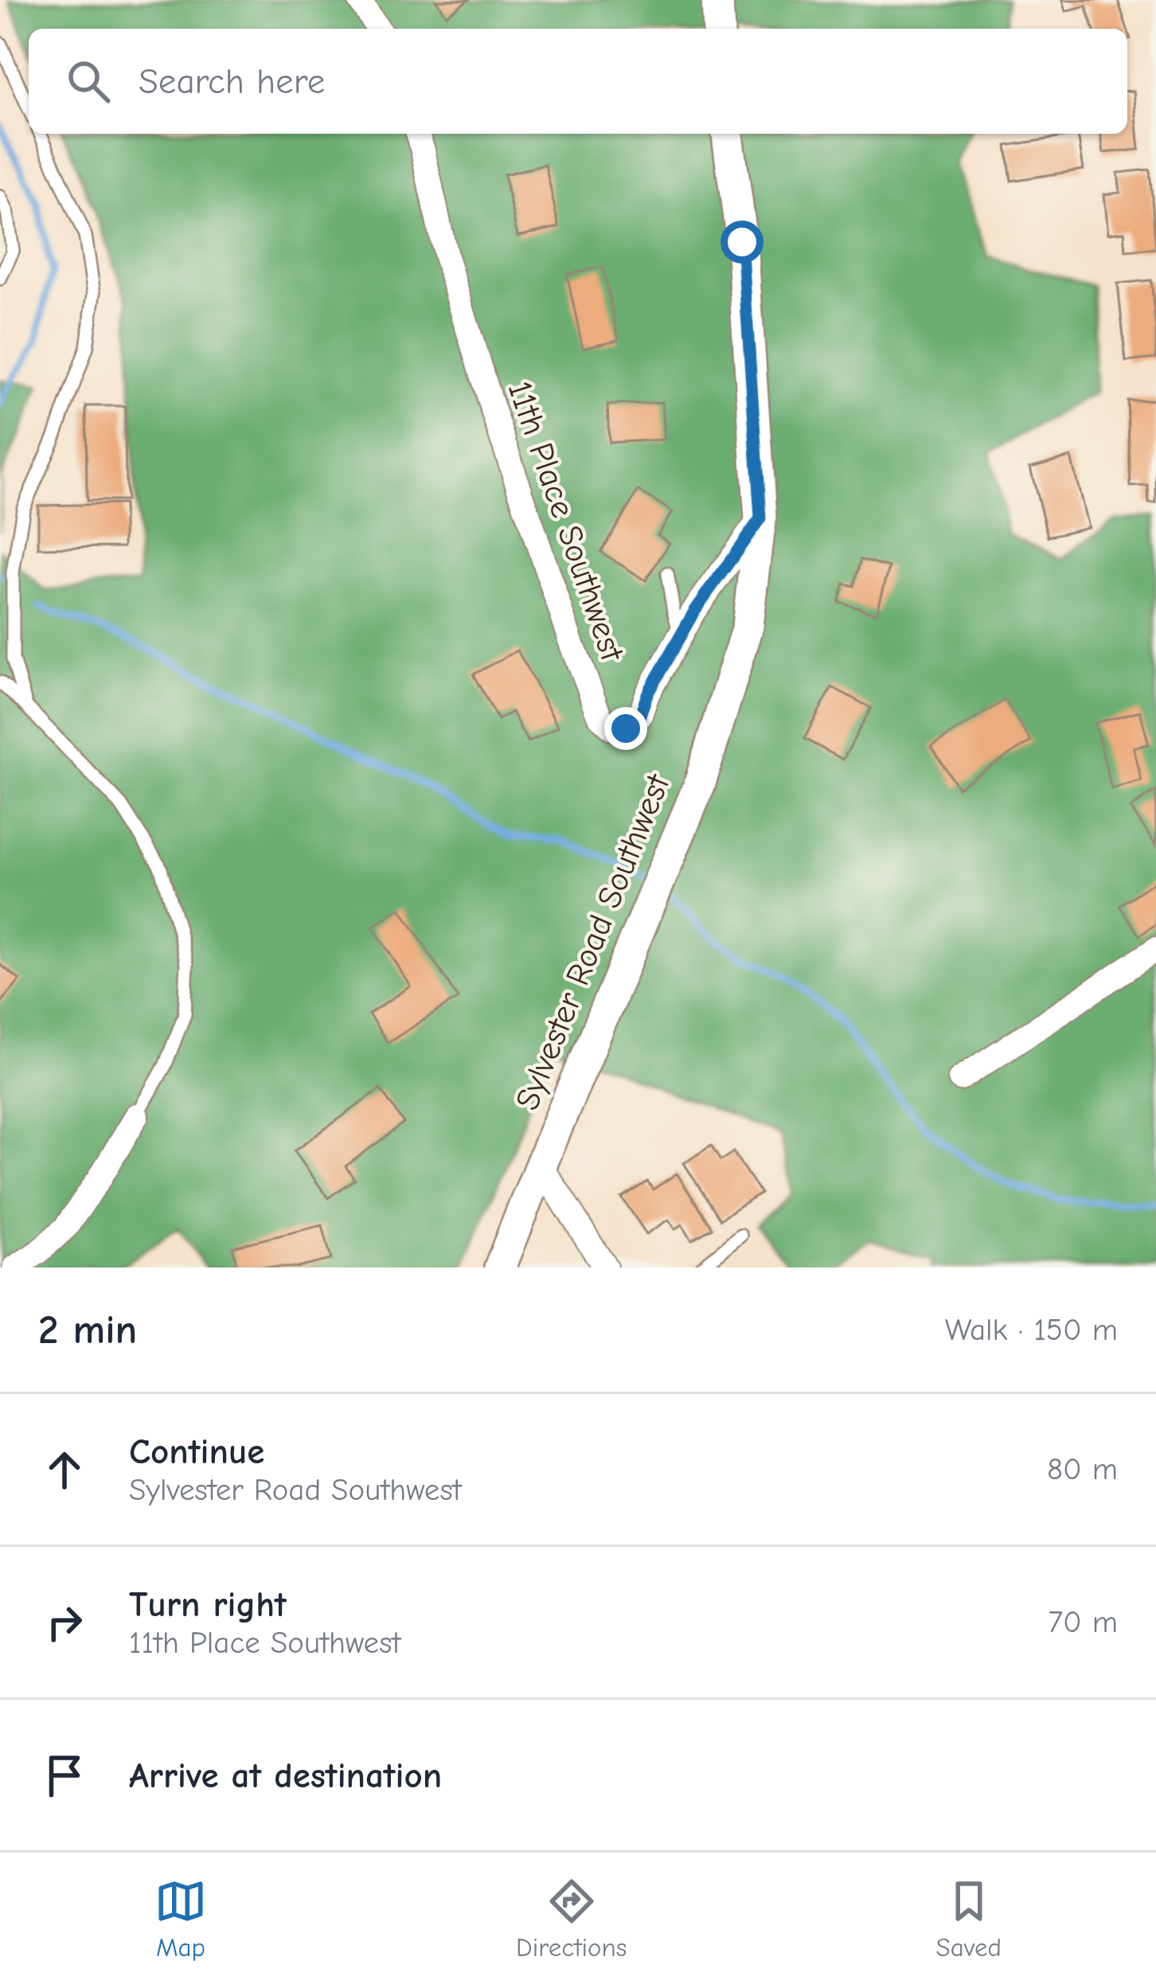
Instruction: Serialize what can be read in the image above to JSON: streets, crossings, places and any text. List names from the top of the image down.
{
  "streets": {
    "street": ["11th Place Southwest", "Sylvester Road Southwest"]
  },
  "crossings": [
    ["11th Place Southwest", "Sylvester Road Southwest"]
  ],
  "page": {
    "search": "Search here",
    "heading": ["2 min", "Walk · 150 m"],
    "list": [
      ["Continue", "Sylvester Road Southwest", "80 m"],
      ["Turn right", "11th Place Southwest", "70 m"],
      "Arrive at destination"
    ],
    "nav": ["Map", "Directions", "Saved"]
  }
}
